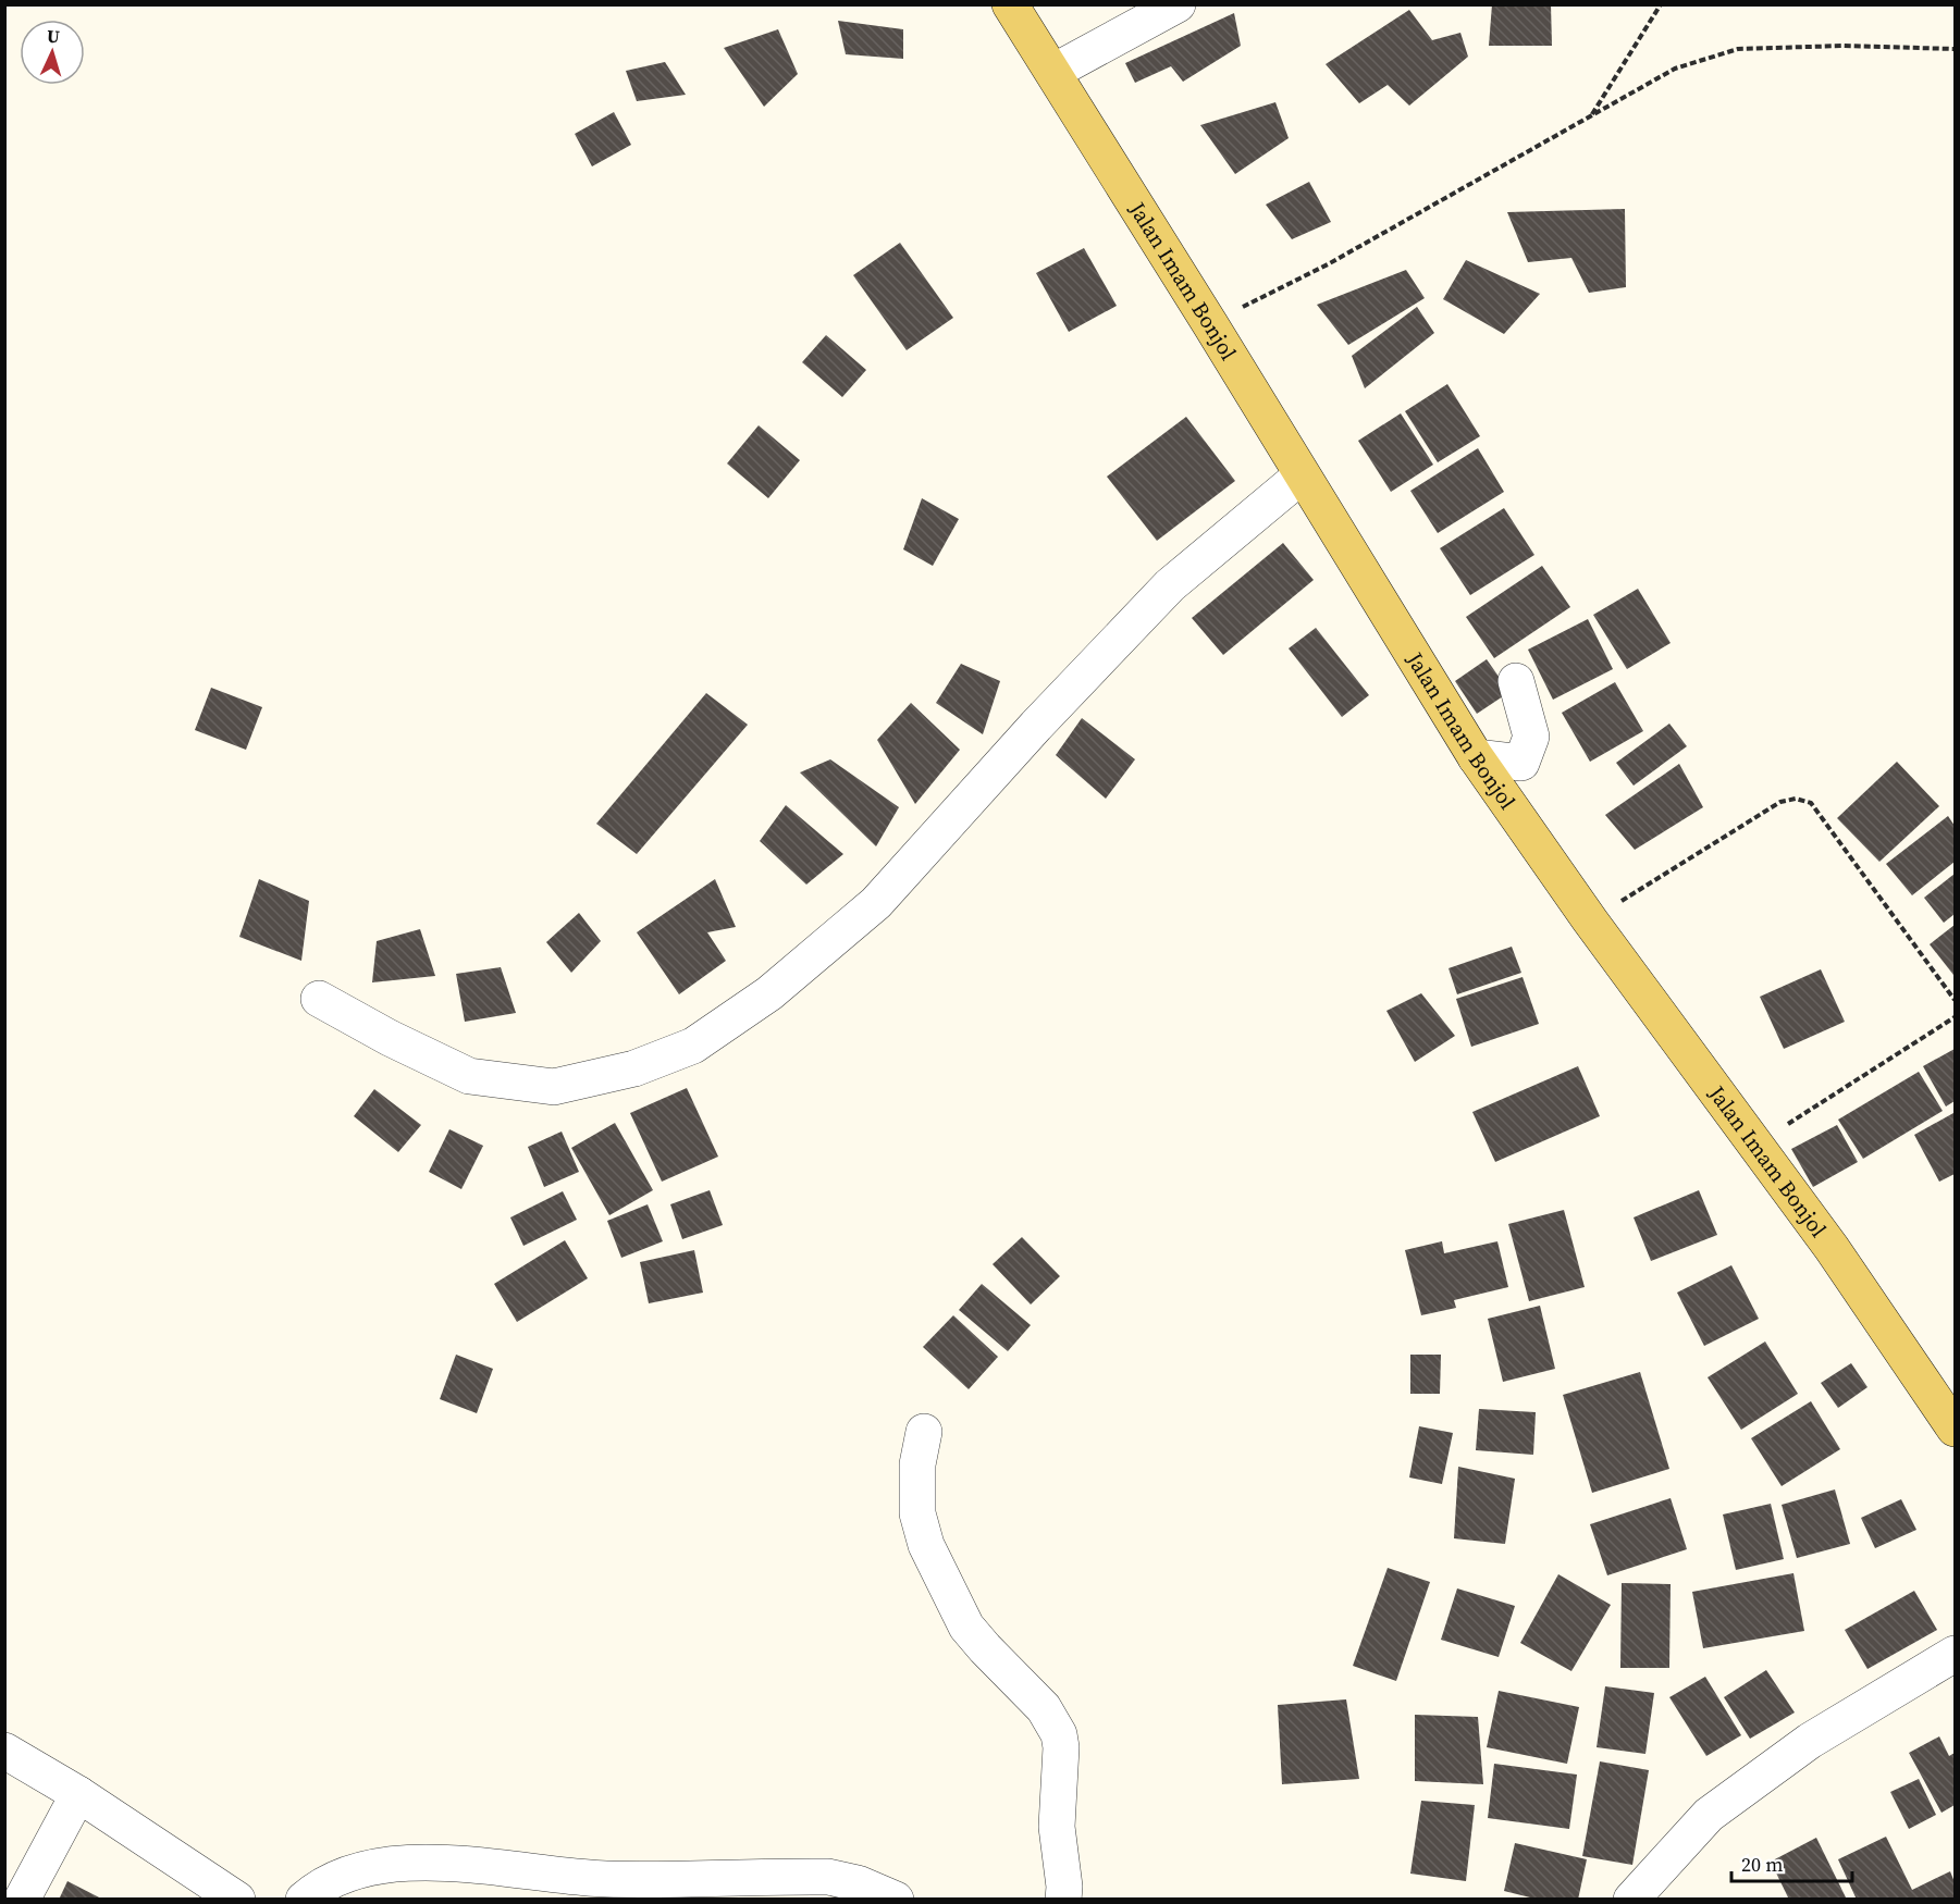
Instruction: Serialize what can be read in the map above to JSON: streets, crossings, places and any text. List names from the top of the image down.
{
  "streets": {
    "main road": ["Jalan Imam Bonjol"]
  },
  "scale_bar": "20 m",
  "north": "top"
}
